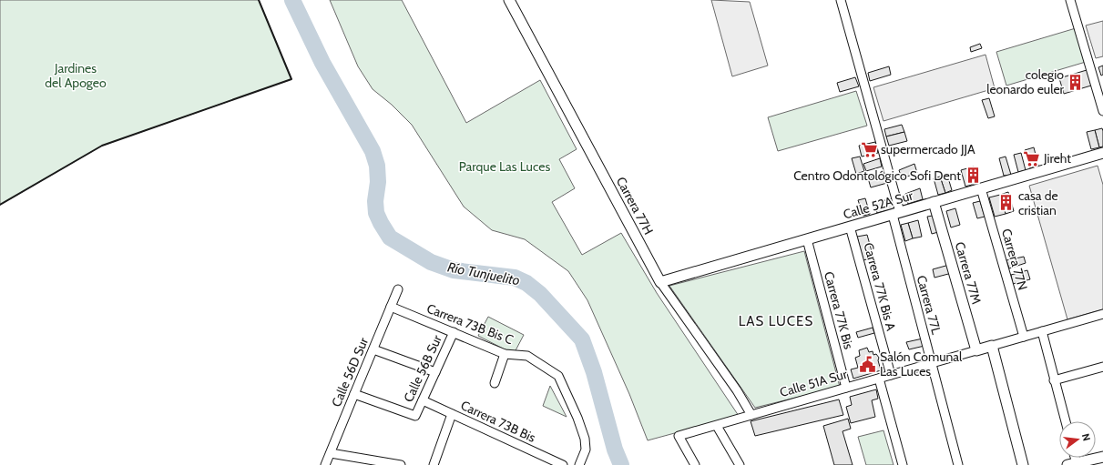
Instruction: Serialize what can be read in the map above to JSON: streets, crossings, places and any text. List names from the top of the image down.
{
  "streets": {
    "street": [
      "Calle 52A Sur",
      "Carrera 77H",
      "Carrera 77N",
      "Carrera 77M",
      "Carrera 77K Bis A",
      "Carrera 77L",
      "Carrera 77K Bis",
      "Carrera 73B Bis C",
      "Calle 56B Sur",
      "Calle 56D Sur",
      "Calle 51A Sur",
      "Carrera 73B Bis"
    ]
  },
  "crossings": [
    ["Calle 52A Sur", "Carrera 77H"],
    ["Calle 52A Sur", "Carrera 77N"],
    ["Calle 52A Sur", "Carrera 77M"],
    ["Calle 52A Sur", "Carrera 77K Bis A"],
    ["Calle 52A Sur", "Carrera 77L"],
    ["Calle 52A Sur", "Carrera 77K Bis"],
    ["Carrera 77H", "Calle 51A Sur"],
    ["Carrera 77N", "Calle 51A Sur"],
    ["Carrera 77M", "Calle 51A Sur"],
    ["Carrera 77K Bis A", "Calle 51A Sur"],
    ["Carrera 77L", "Calle 51A Sur"],
    ["Carrera 77K Bis", "Calle 51A Sur"],
    ["Carrera 73B Bis C", "Calle 56B Sur"],
    ["Carrera 73B Bis C", "Calle 56D Sur"],
    ["Calle 56B Sur", "Calle 56D Sur"],
    ["Calle 56B Sur", "Carrera 73B Bis"]
  ],
  "districts": ["LAS LUCES"],
  "water": ["Río Tunjuelito"],
  "parks": ["Jardines del Apogeo", "Parque Las Luces"],
  "places": {
    "building": ["colegio leonardo euler", "Centro Odontológico Sofi Dent", "casa de cristian"],
    "supermarket": ["supermercado JJA", "Jireht"],
    "public building": ["Salón Comunal Las Luces"]
  },
  "north": "right"
}
